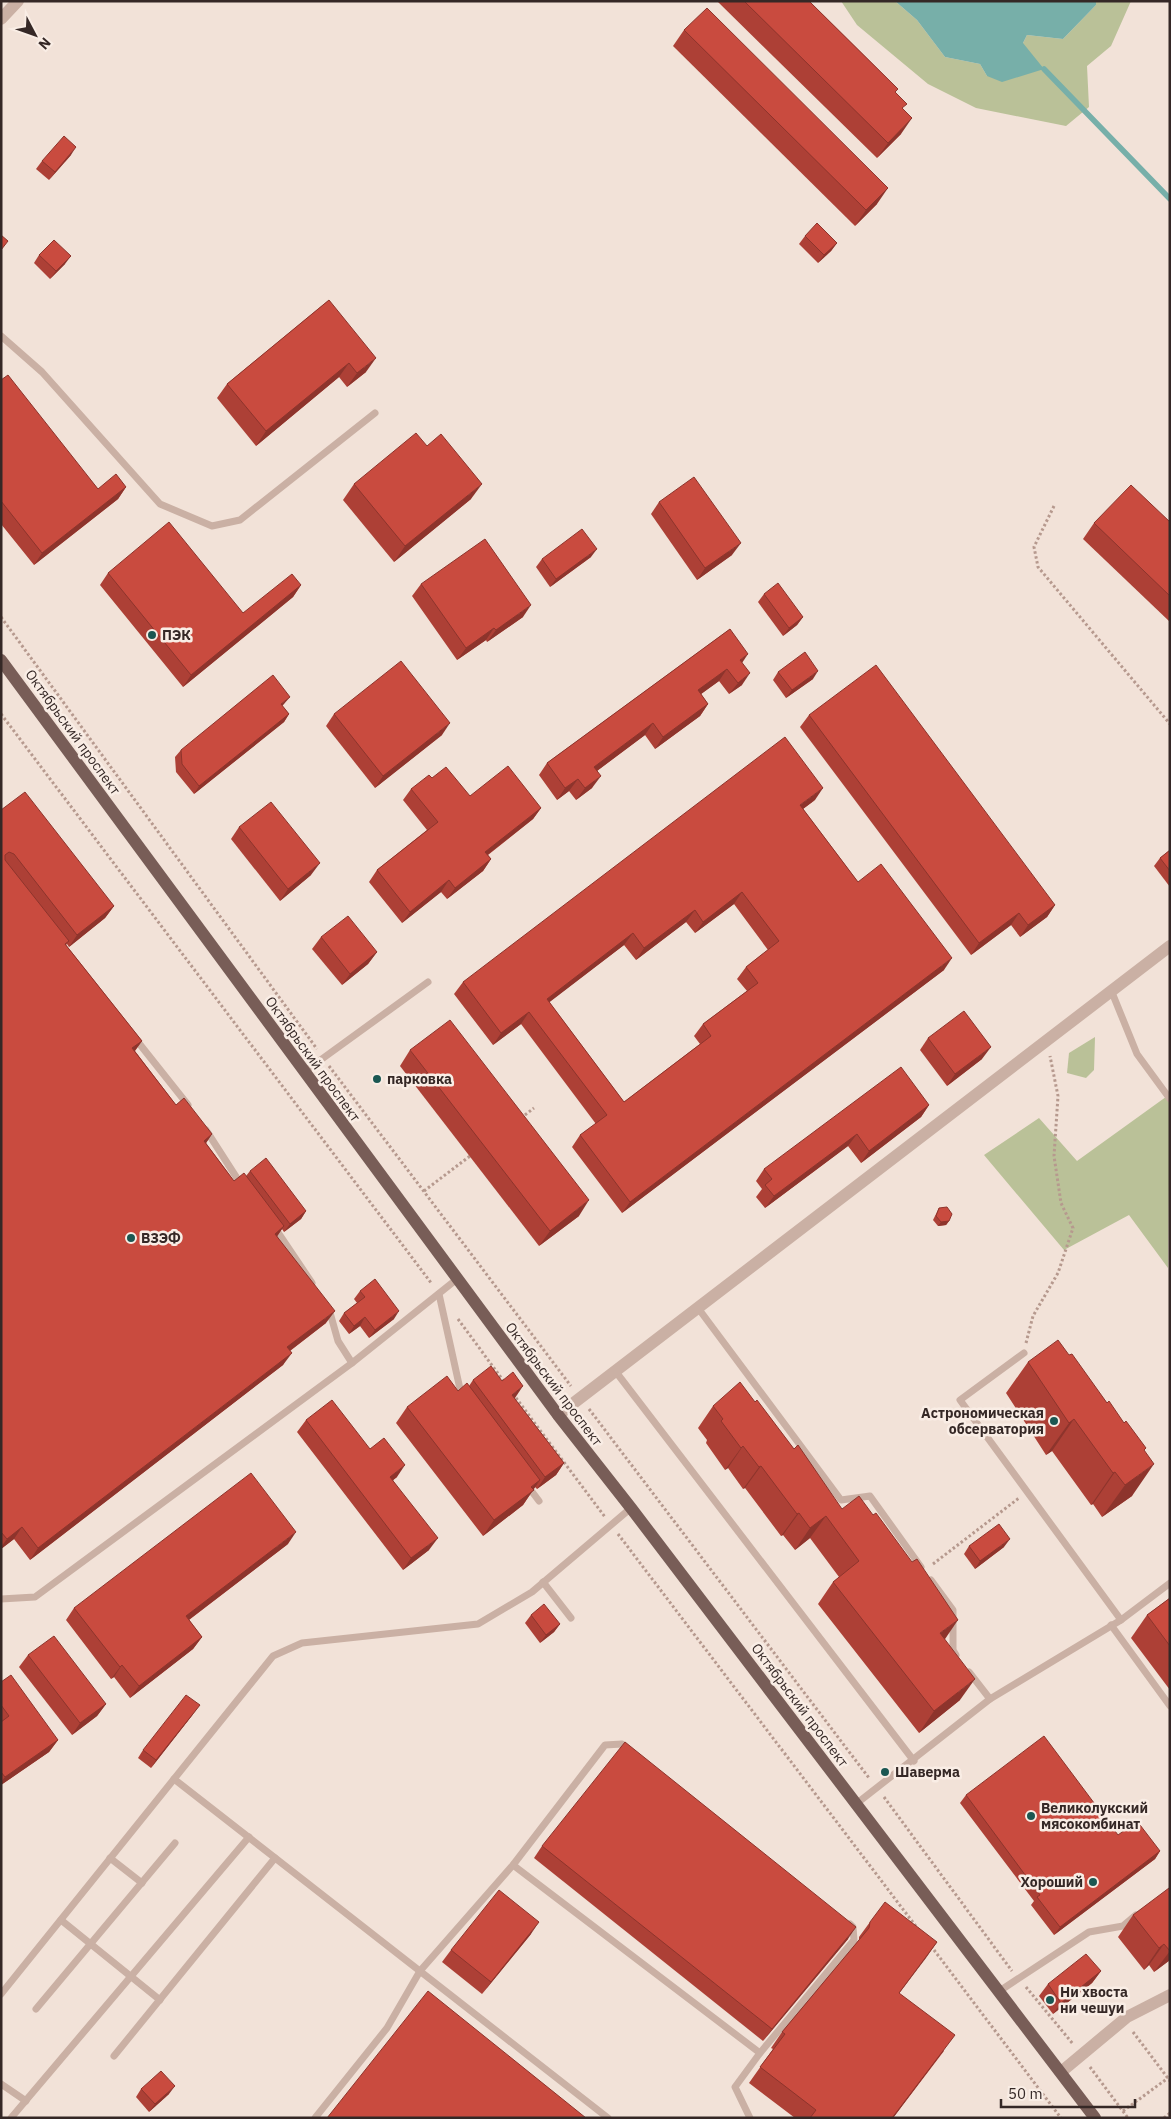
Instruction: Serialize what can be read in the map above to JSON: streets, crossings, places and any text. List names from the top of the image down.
{
  "streets": {
    "main road": ["Октябрьский проспект"]
  },
  "places": [
    "ПЭК",
    "парковка",
    "ВЗЭФ",
    "Aстрономическая обсерватория",
    "Шаверма",
    "Великолукский мясокомбинат",
    "Хороший",
    "Ни хвоста ни чешуи"
  ],
  "scale_bar": "50 m",
  "north": "bottom right"
}
